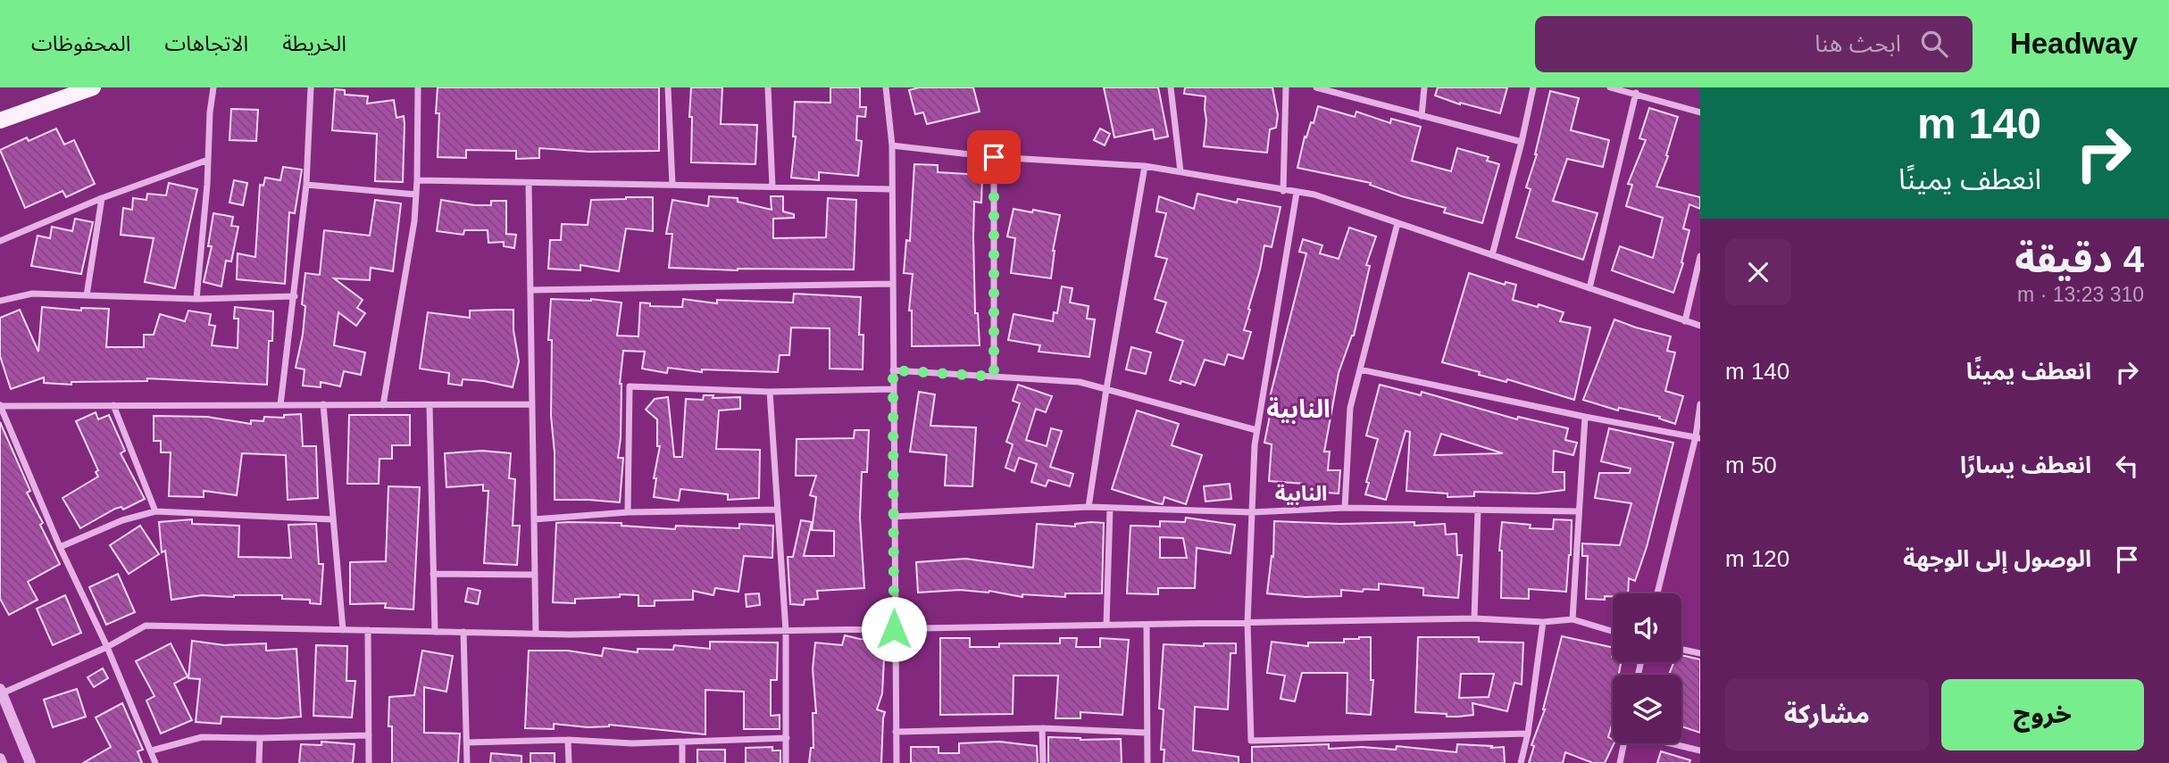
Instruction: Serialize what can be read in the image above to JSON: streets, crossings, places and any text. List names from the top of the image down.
{
  "districts": ["النابية", "النابية"],
  "page": {
    "header": "Headway",
    "search": "ابحث هنا",
    "nav": ["الخريطة", "الاتجاهات", "المحفوظات"],
    "turn": ["140 m", "انعطف يمينًا"],
    "heading": ["4 دقيقة", "310 m · 13:23"],
    "list": [
      {
        "name": "انعطف يمينًا",
        "value": "140 m"
      },
      {
        "name": "انعطف يسارًا",
        "value": "50 m"
      },
      {
        "name": "الوصول إلى الوجهة",
        "value": "120 m"
      }
    ],
    "buttons": ["خروج", "مشاركة"]
  }
}
